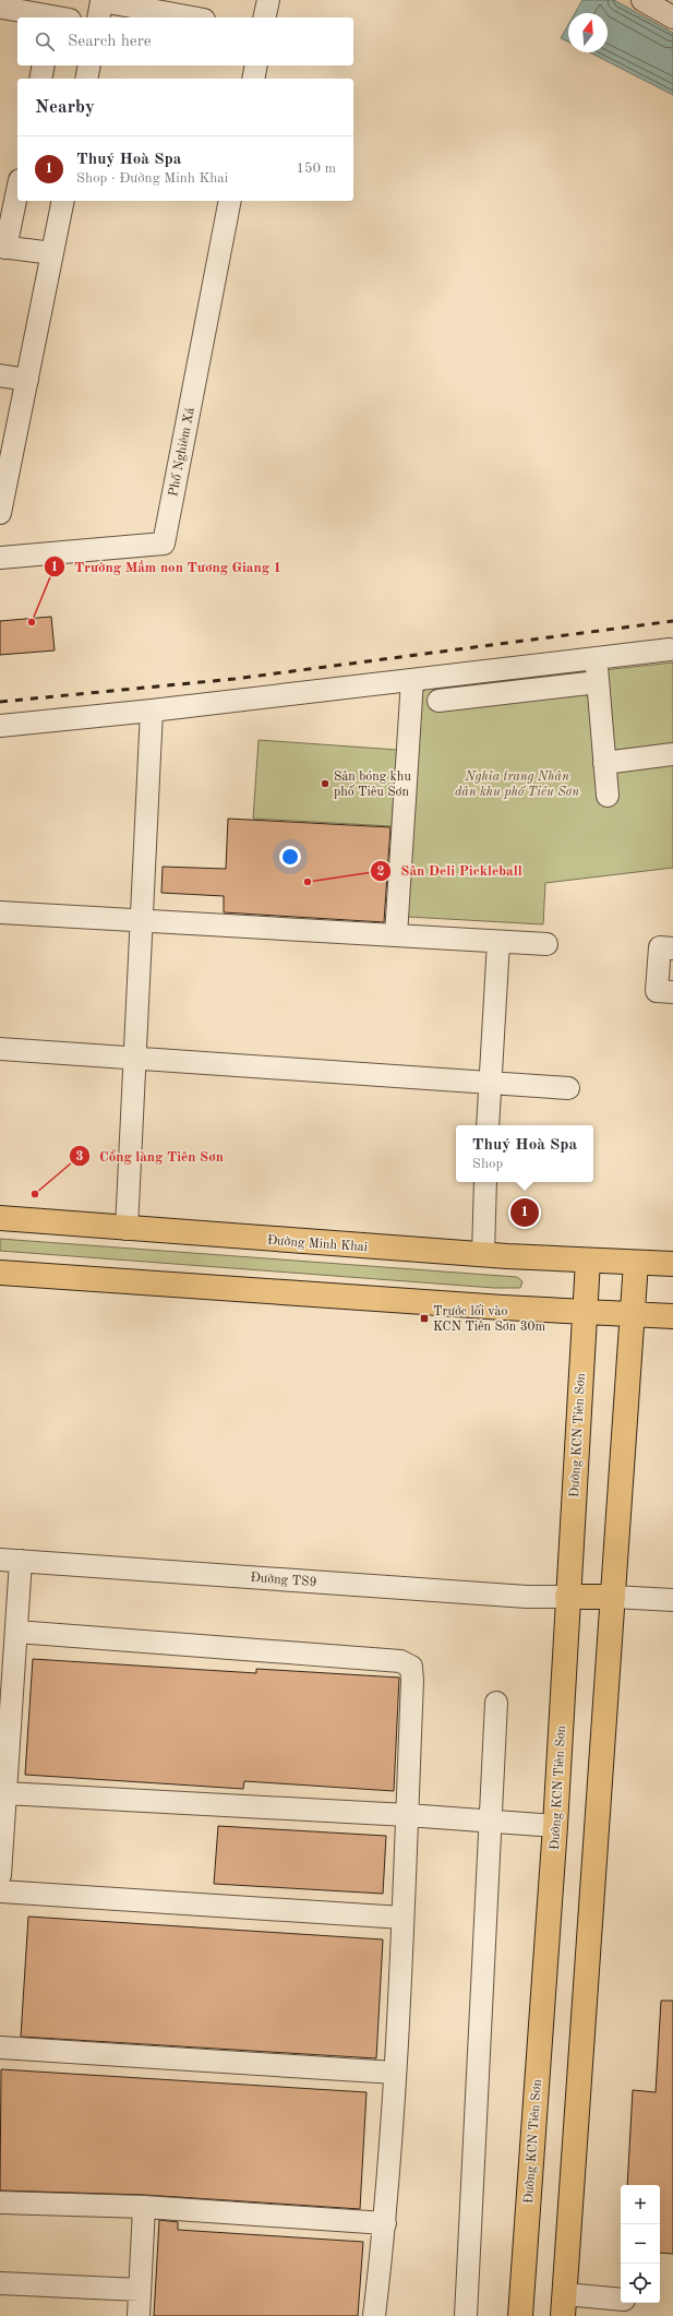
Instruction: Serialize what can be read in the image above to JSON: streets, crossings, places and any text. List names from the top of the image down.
{
  "streets": {
    "main road": ["Đường Minh Khai", "Đường KCN Tiên Sơn"],
    "street": ["Phố Nghiêm Xá", "Đường TS9"]
  },
  "crossings": [
    ["Đường Minh Khai", "Đường KCN Tiên Sơn"],
    ["Đường KCN Tiên Sơn", "Đường TS9"]
  ],
  "parks": ["Nghĩa trang Nhân dân khu phố Tiêu Sơn"],
  "places": {
    "other": [
      "Trường Mầm non Tương Giang 1",
      "Sân bóng khu phố Tiêu Sơn",
      "Sân Deli Pickleball",
      "Cổng làng Tiên Sơn"
    ],
    "transit": ["Trước lối vào KCN Tiên Sơn 30m"]
  },
  "north": "top",
  "page": {
    "search": "Search here",
    "heading": "Nearby",
    "list": [
      {
        "mark": "1",
        "name": "Thuý Hoà Spa",
        "note": "Shop · Đường Minh Khai",
        "value": "150 m"
      }
    ],
    "popup": ["Thuý Hoà Spa", "Shop"],
    "pins": "1",
    "map_buttons": ["+", "−"]
  }
}
